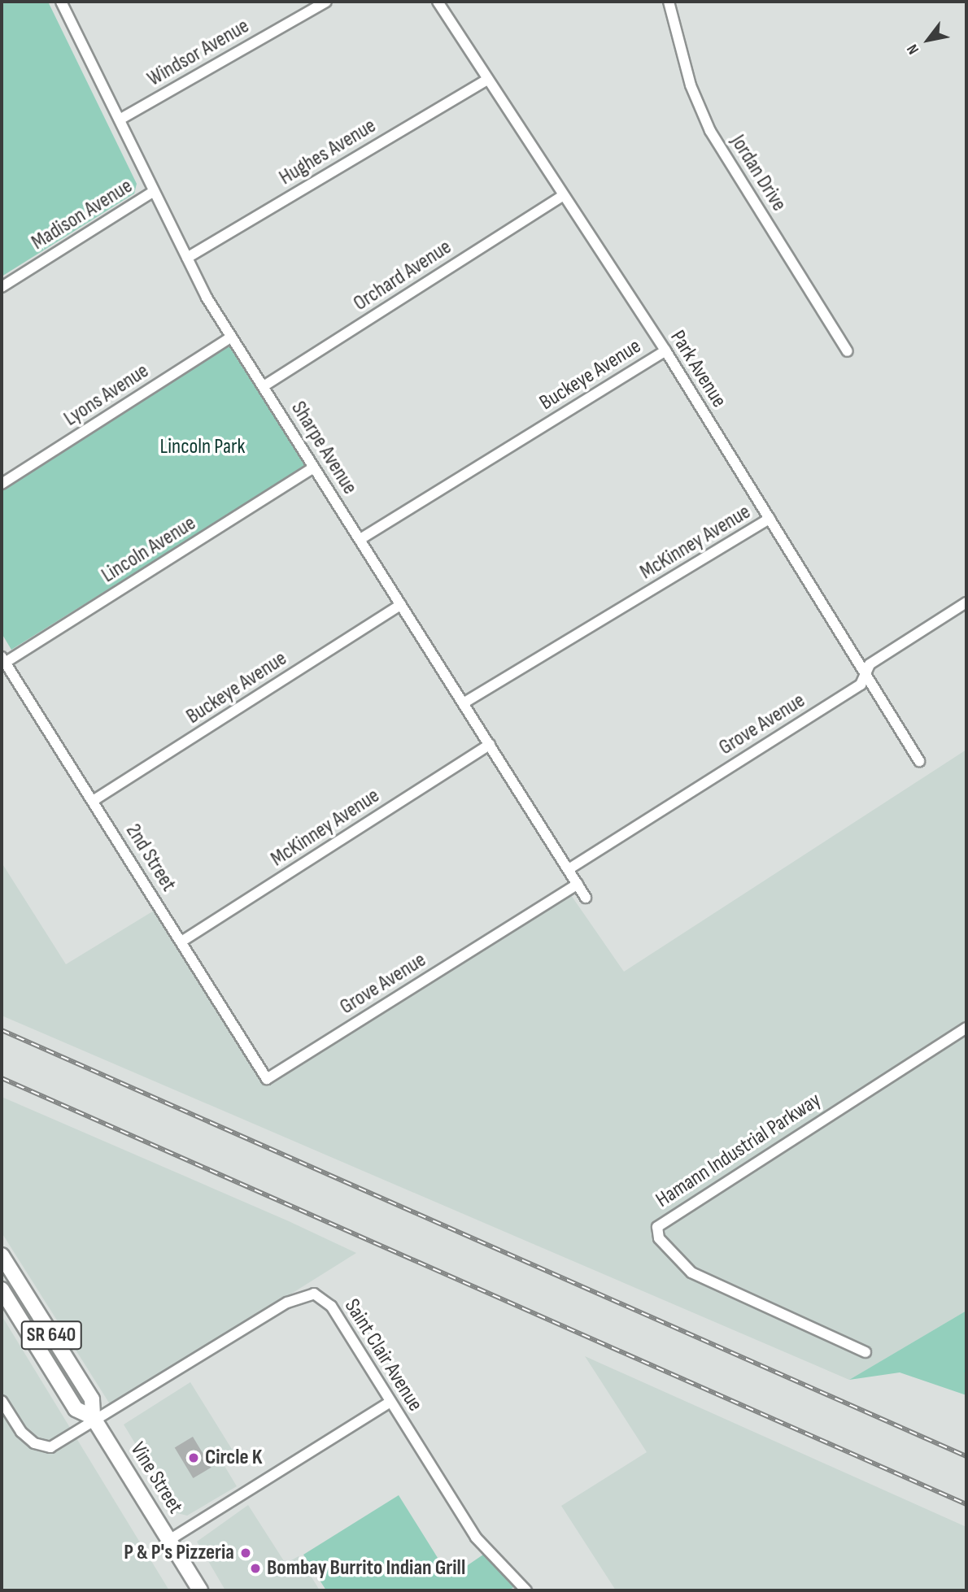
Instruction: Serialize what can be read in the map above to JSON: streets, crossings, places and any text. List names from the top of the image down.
{
  "streets": {
    "main road": ["SR 640", "Vine Street"],
    "street": [
      "Windsor Avenue",
      "Hughes Avenue",
      "Jordan Drive",
      "Madison Avenue",
      "Orchard Avenue",
      "Park Avenue",
      "Buckeye Avenue",
      "Lyons Avenue",
      "Sharpe Avenue",
      "McKinney Avenue",
      "Lincoln Avenue",
      "Grove Avenue",
      "2nd Street",
      "Hamann Industrial Parkway",
      "Saint Clair Avenue"
    ]
  },
  "crossings": [
    ["Windsor Avenue", "Sharpe Avenue"],
    ["Hughes Avenue", "Park Avenue"],
    ["Hughes Avenue", "Sharpe Avenue"],
    ["Madison Avenue", "Sharpe Avenue"],
    ["Orchard Avenue", "Park Avenue"],
    ["Orchard Avenue", "Sharpe Avenue"],
    ["Park Avenue", "Buckeye Avenue"],
    ["Park Avenue", "McKinney Avenue"],
    ["Park Avenue", "Grove Avenue"],
    ["Buckeye Avenue", "Sharpe Avenue"],
    ["Buckeye Avenue", "2nd Street"],
    ["Lyons Avenue", "Sharpe Avenue"],
    ["Sharpe Avenue", "McKinney Avenue"],
    ["Sharpe Avenue", "Lincoln Avenue"],
    ["Sharpe Avenue", "Grove Avenue"],
    ["McKinney Avenue", "2nd Street"],
    ["Lincoln Avenue", "2nd Street"],
    ["Grove Avenue", "2nd Street"],
    ["Saint Clair Avenue", "Vine Street"]
  ],
  "parks": ["Lincoln Park"],
  "places": ["Circle K", "P & P's Pizzeria", "Bombay Burrito Indian Grill"],
  "north": "bottom left"
}
